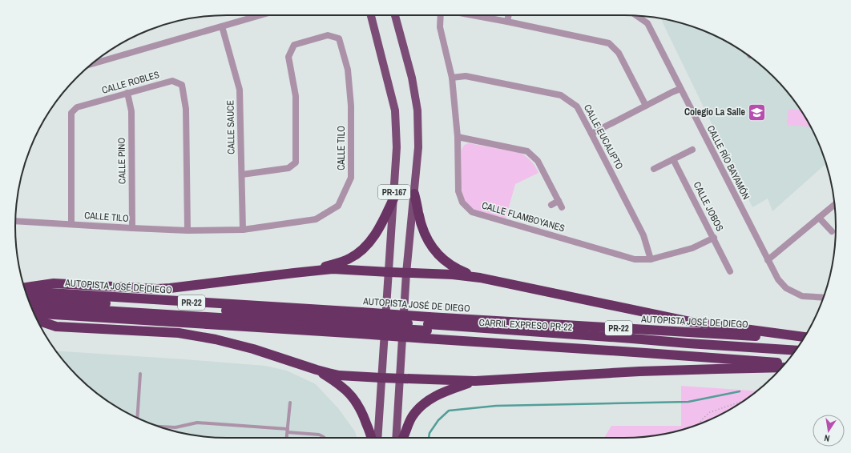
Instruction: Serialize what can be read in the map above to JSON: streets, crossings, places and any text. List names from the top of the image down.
{
  "streets": {
    "highway": ["AUTOPISTA JOSÉ DE DIEGO", "PR-22", "CARRIL EXPRESO PR-22"],
    "main road": ["PR-167"],
    "street": [
      "CALLE ROBLES",
      "CALLE SAUCE",
      "CALLE EUCALIPTO",
      "CALLE TILO",
      "CALLE PINO",
      "CALLE RÍO BAYAMÓN",
      "CALLE JOBOS",
      "CALLE FLAMBOYANES"
    ]
  },
  "crossings": [
    ["CALLE ROBLES", "CALLE TILO"],
    ["CALLE ROBLES", "CALLE PINO"],
    ["CALLE SAUCE", "CALLE TILO"],
    ["CALLE EUCALIPTO", "CALLE FLAMBOYANES"],
    ["CALLE TILO", "CALLE PINO"],
    ["PR-167", "CARRIL EXPRESO PR-22"],
    ["CALLE JOBOS", "CALLE FLAMBOYANES"],
    ["AUTOPISTA JOSÉ DE DIEGO", "CARRIL EXPRESO PR-22"]
  ],
  "places": {
    "school or university": ["Colegio La Salle"]
  },
  "north": "bottom"
}
